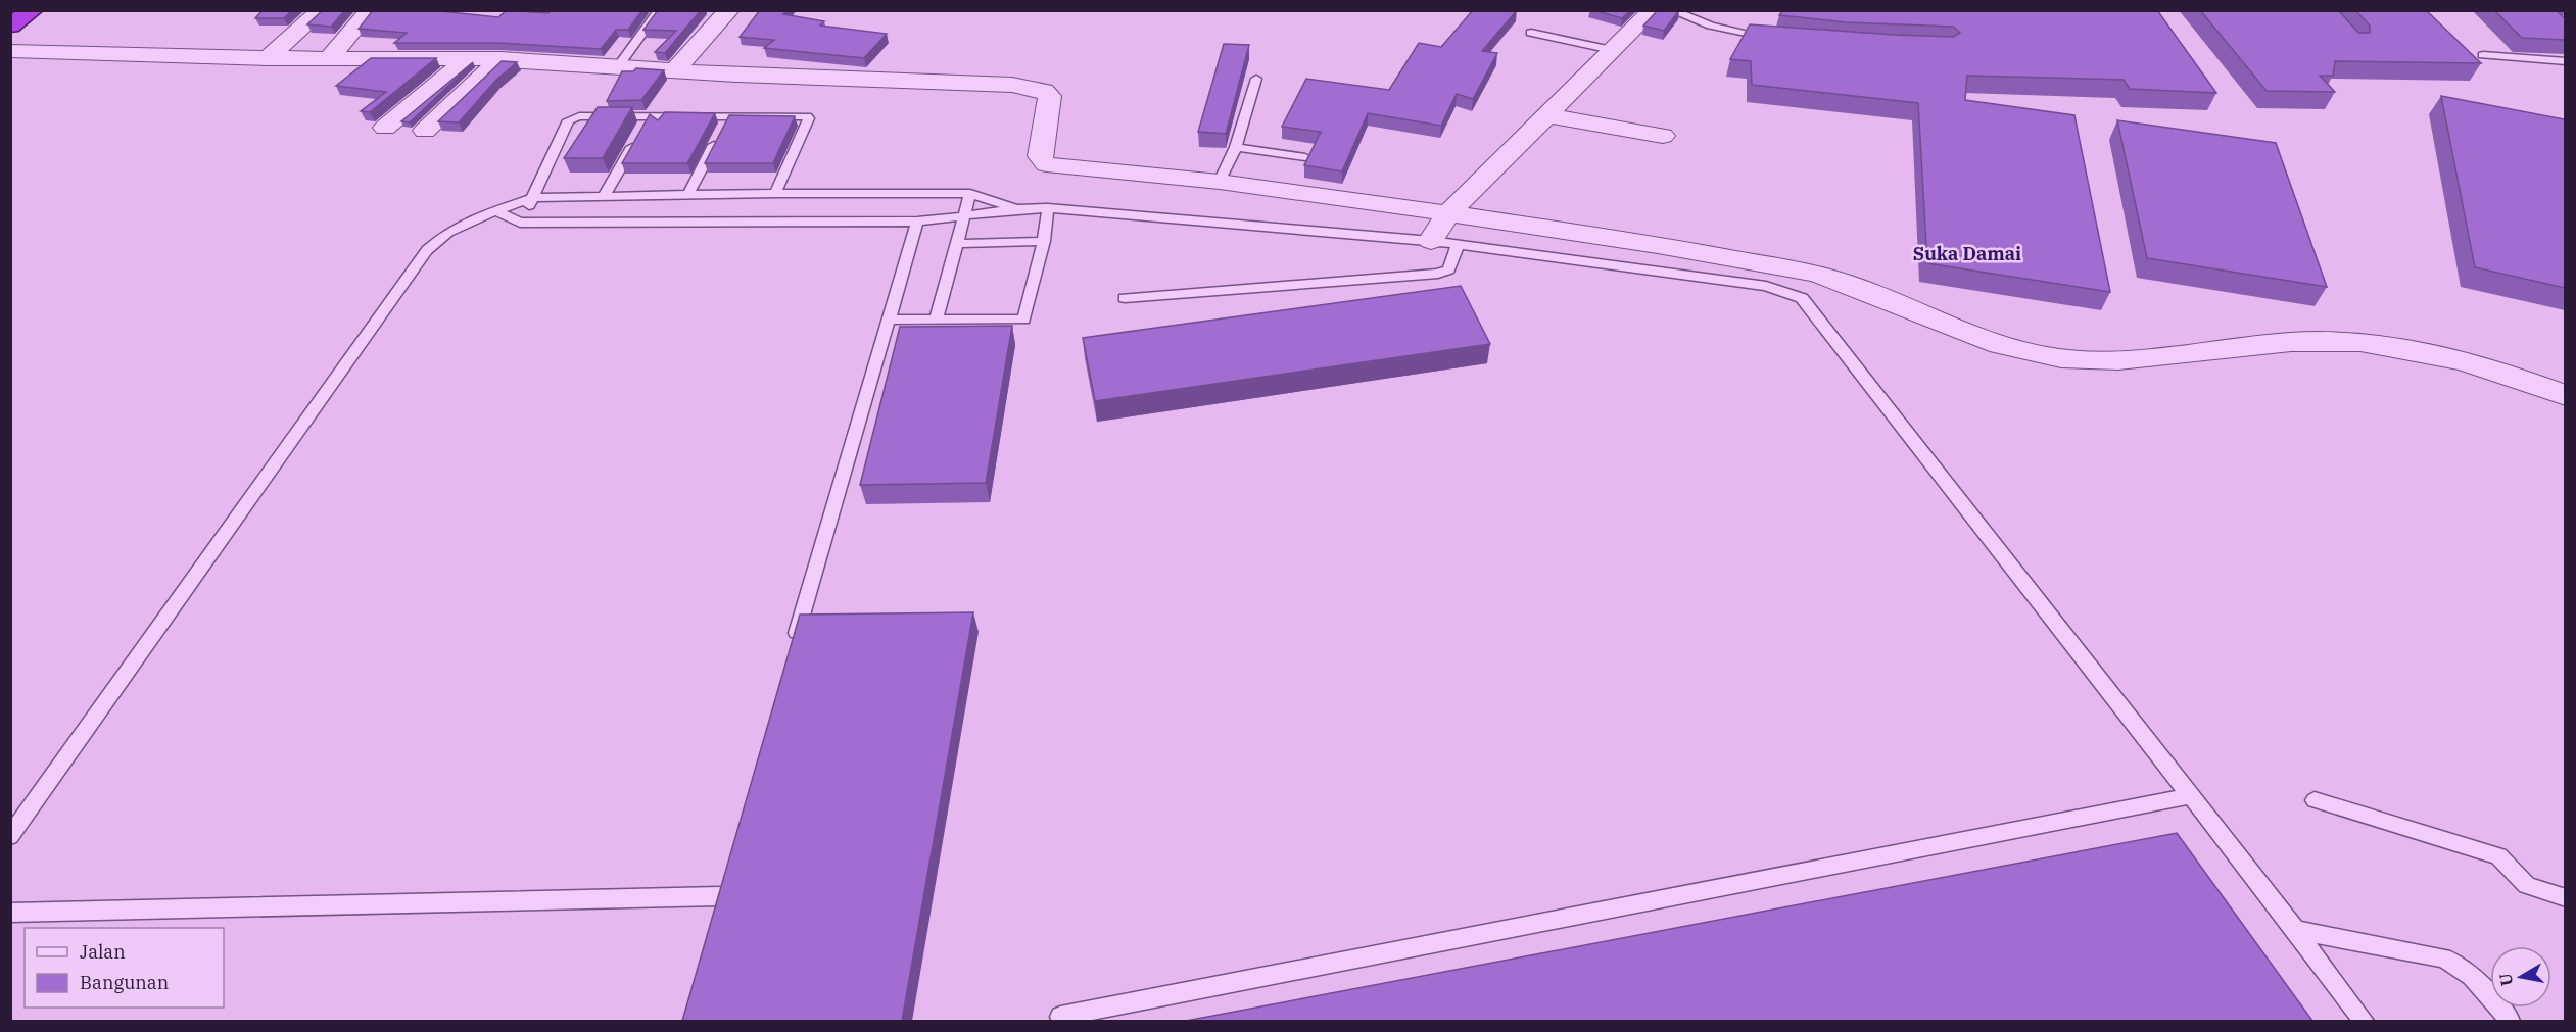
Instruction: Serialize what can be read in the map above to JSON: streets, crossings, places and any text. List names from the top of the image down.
{
  "districts": ["Suka Damai"],
  "legend": ["Jalan", "Bangunan"],
  "north": "left"
}
